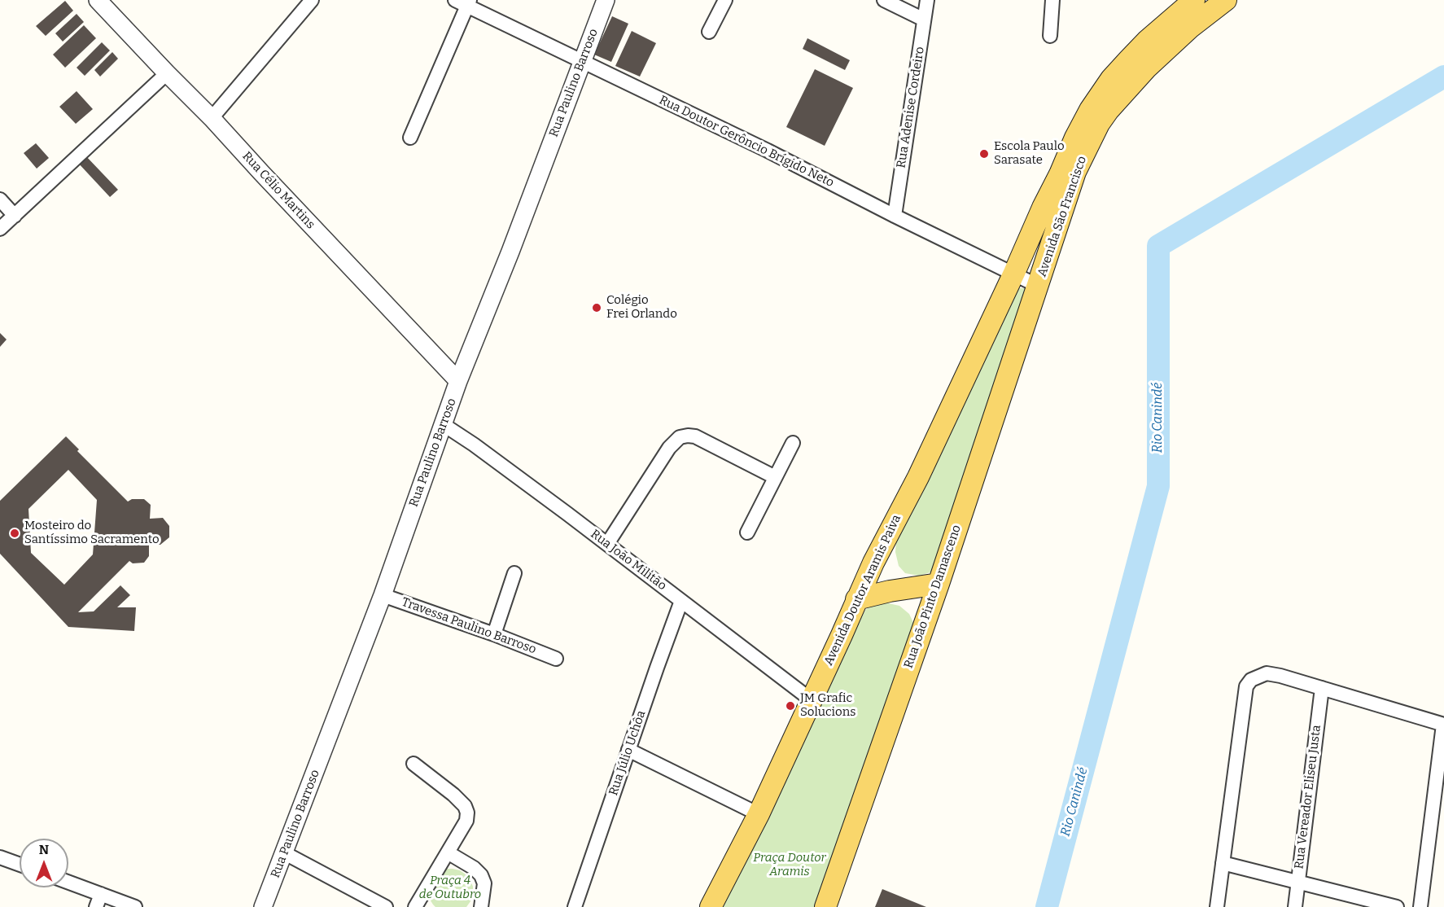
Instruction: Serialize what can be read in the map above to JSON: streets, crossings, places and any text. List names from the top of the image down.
{
  "streets": {
    "main road": ["Avenida São Francisco", "Avenida Doutor Aramis Paiva", "Rua João Pinto Damasceno"],
    "street": [
      "Rua Paulino Barroso",
      "Rua Adenise Cordeiro",
      "Rua Doutor Gerôncio Brígido Neto",
      "Rua Célio Martins",
      "Rua João Militão",
      "Travessa Paulino Barroso",
      "Rua Júlio Uchôa",
      "Rua Vereador Eliseu Justa"
    ]
  },
  "crossings": [
    ["Rua Paulino Barroso", "Rua Doutor Gerôncio Brígido Neto"],
    ["Rua Paulino Barroso", "Rua Célio Martins"],
    ["Rua Paulino Barroso", "Rua João Militão"],
    ["Rua Paulino Barroso", "Travessa Paulino Barroso"],
    ["Rua Adenise Cordeiro", "Rua Doutor Gerôncio Brígido Neto"],
    ["Rua Doutor Gerôncio Brígido Neto", "Avenida São Francisco"],
    ["Rua Doutor Gerôncio Brígido Neto", "Avenida Doutor Aramis Paiva"],
    ["Rua Doutor Gerôncio Brígido Neto", "Rua João Pinto Damasceno"],
    ["Avenida São Francisco", "Avenida Doutor Aramis Paiva"],
    ["Avenida São Francisco", "Rua João Pinto Damasceno"],
    ["Rua João Militão", "Avenida Doutor Aramis Paiva"],
    ["Rua João Militão", "Rua Júlio Uchôa"]
  ],
  "water": ["Rio Canindé"],
  "parks": ["Praça Doutor Aramis", "Praça 4 de Outubro"],
  "places": [
    "Escola Paulo Sarasate",
    "Colégio Frei Orlando",
    "Mosteiro do Santíssimo Sacramento",
    "JM Grafic Solucions"
  ],
  "north": "top"
}
